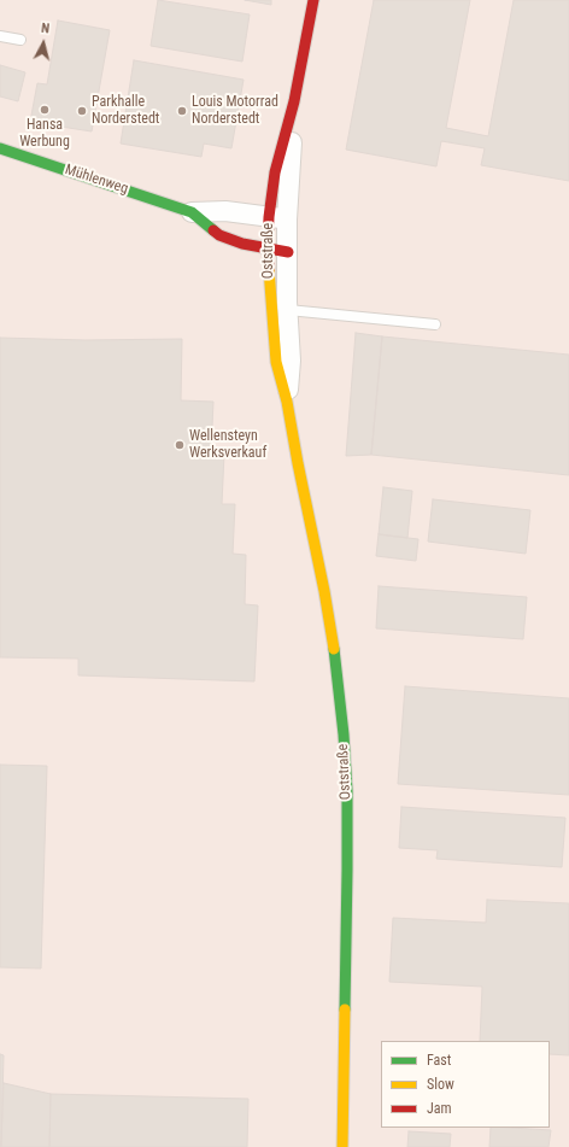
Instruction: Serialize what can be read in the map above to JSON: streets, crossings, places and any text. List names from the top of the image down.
{
  "streets": {
    "street": ["Mühlenweg", "Oststraße"]
  },
  "crossings": [
    ["Mühlenweg", "Oststraße"]
  ],
  "places": [
    "Hansa Werbung",
    "Parkhalle Norderstedt",
    "Louis Motorrad Norderstedt",
    "Wellensteyn Werksverkauf"
  ],
  "legend": ["Fast", "Slow", "Jam"],
  "north": "top"
}
